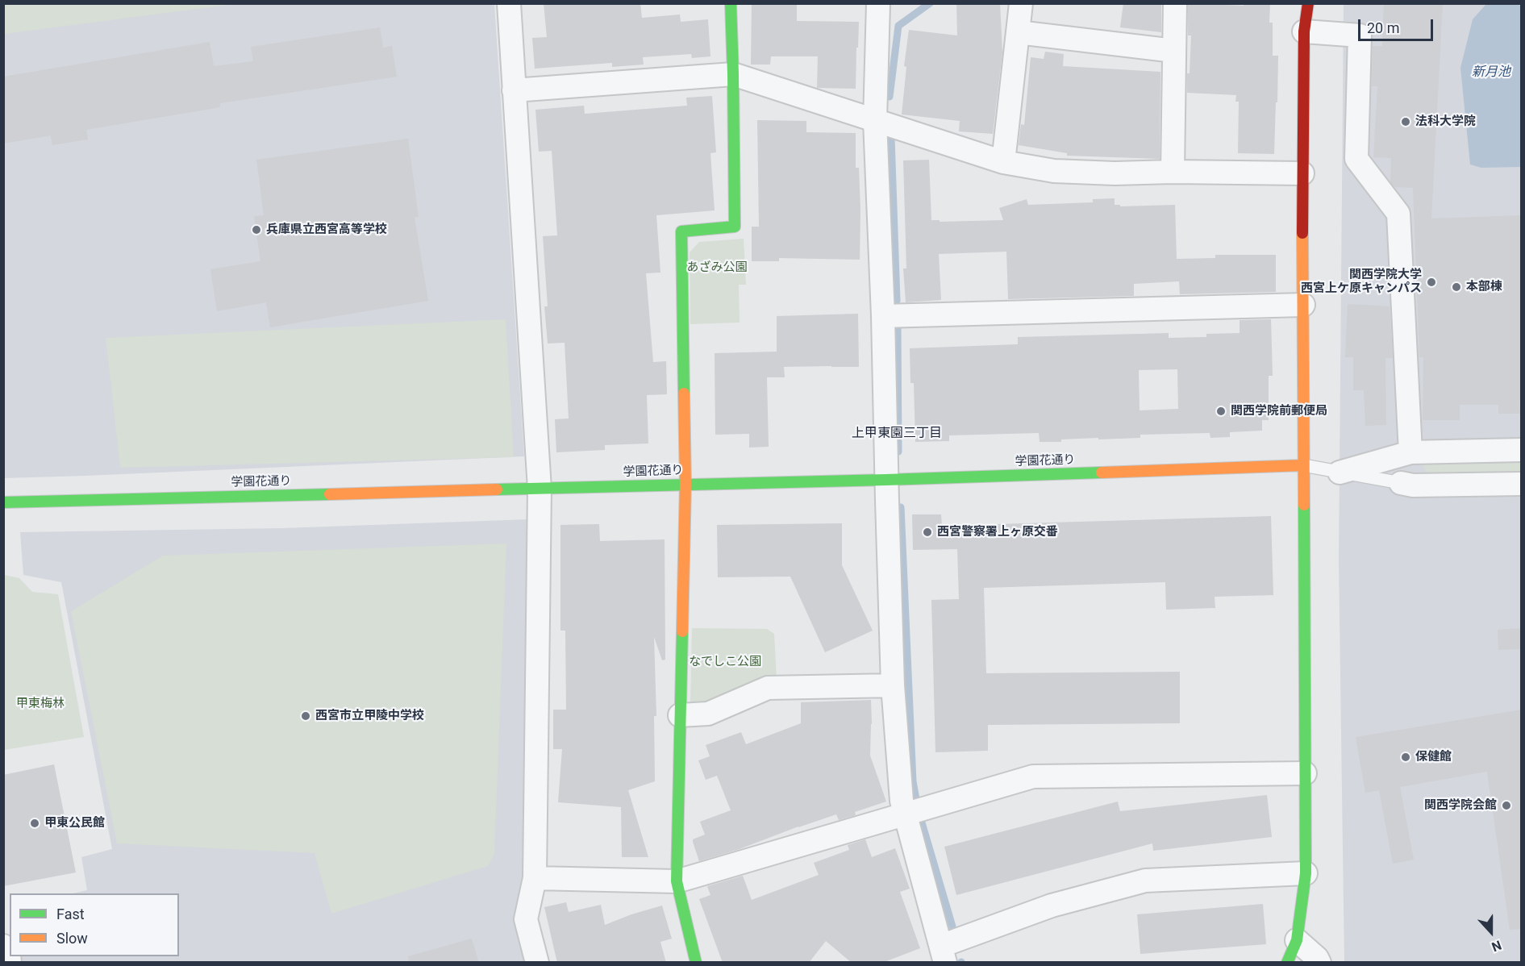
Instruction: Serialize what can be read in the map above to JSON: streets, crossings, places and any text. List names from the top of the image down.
{
  "streets": {
    "street": ["学園花通り"]
  },
  "districts": ["上甲東園三丁目"],
  "water": ["新月池"],
  "parks": ["あざみ公園", "なでしこ公園", "甲東梅林"],
  "places": [
    "法科大学院",
    "兵庫県立西宮高等学校",
    "関西学院大学 西宮上ケ原キャンパス",
    "本部棟",
    "関西学院前郵便局",
    "西宮警察署上ヶ原交番",
    "西宮市立甲陵中学校",
    "保健館",
    "関西学院会館",
    "甲東公民館"
  ],
  "legend": ["Fast", "Slow"],
  "scale_bar": "20 m",
  "north": "bottom"
}
